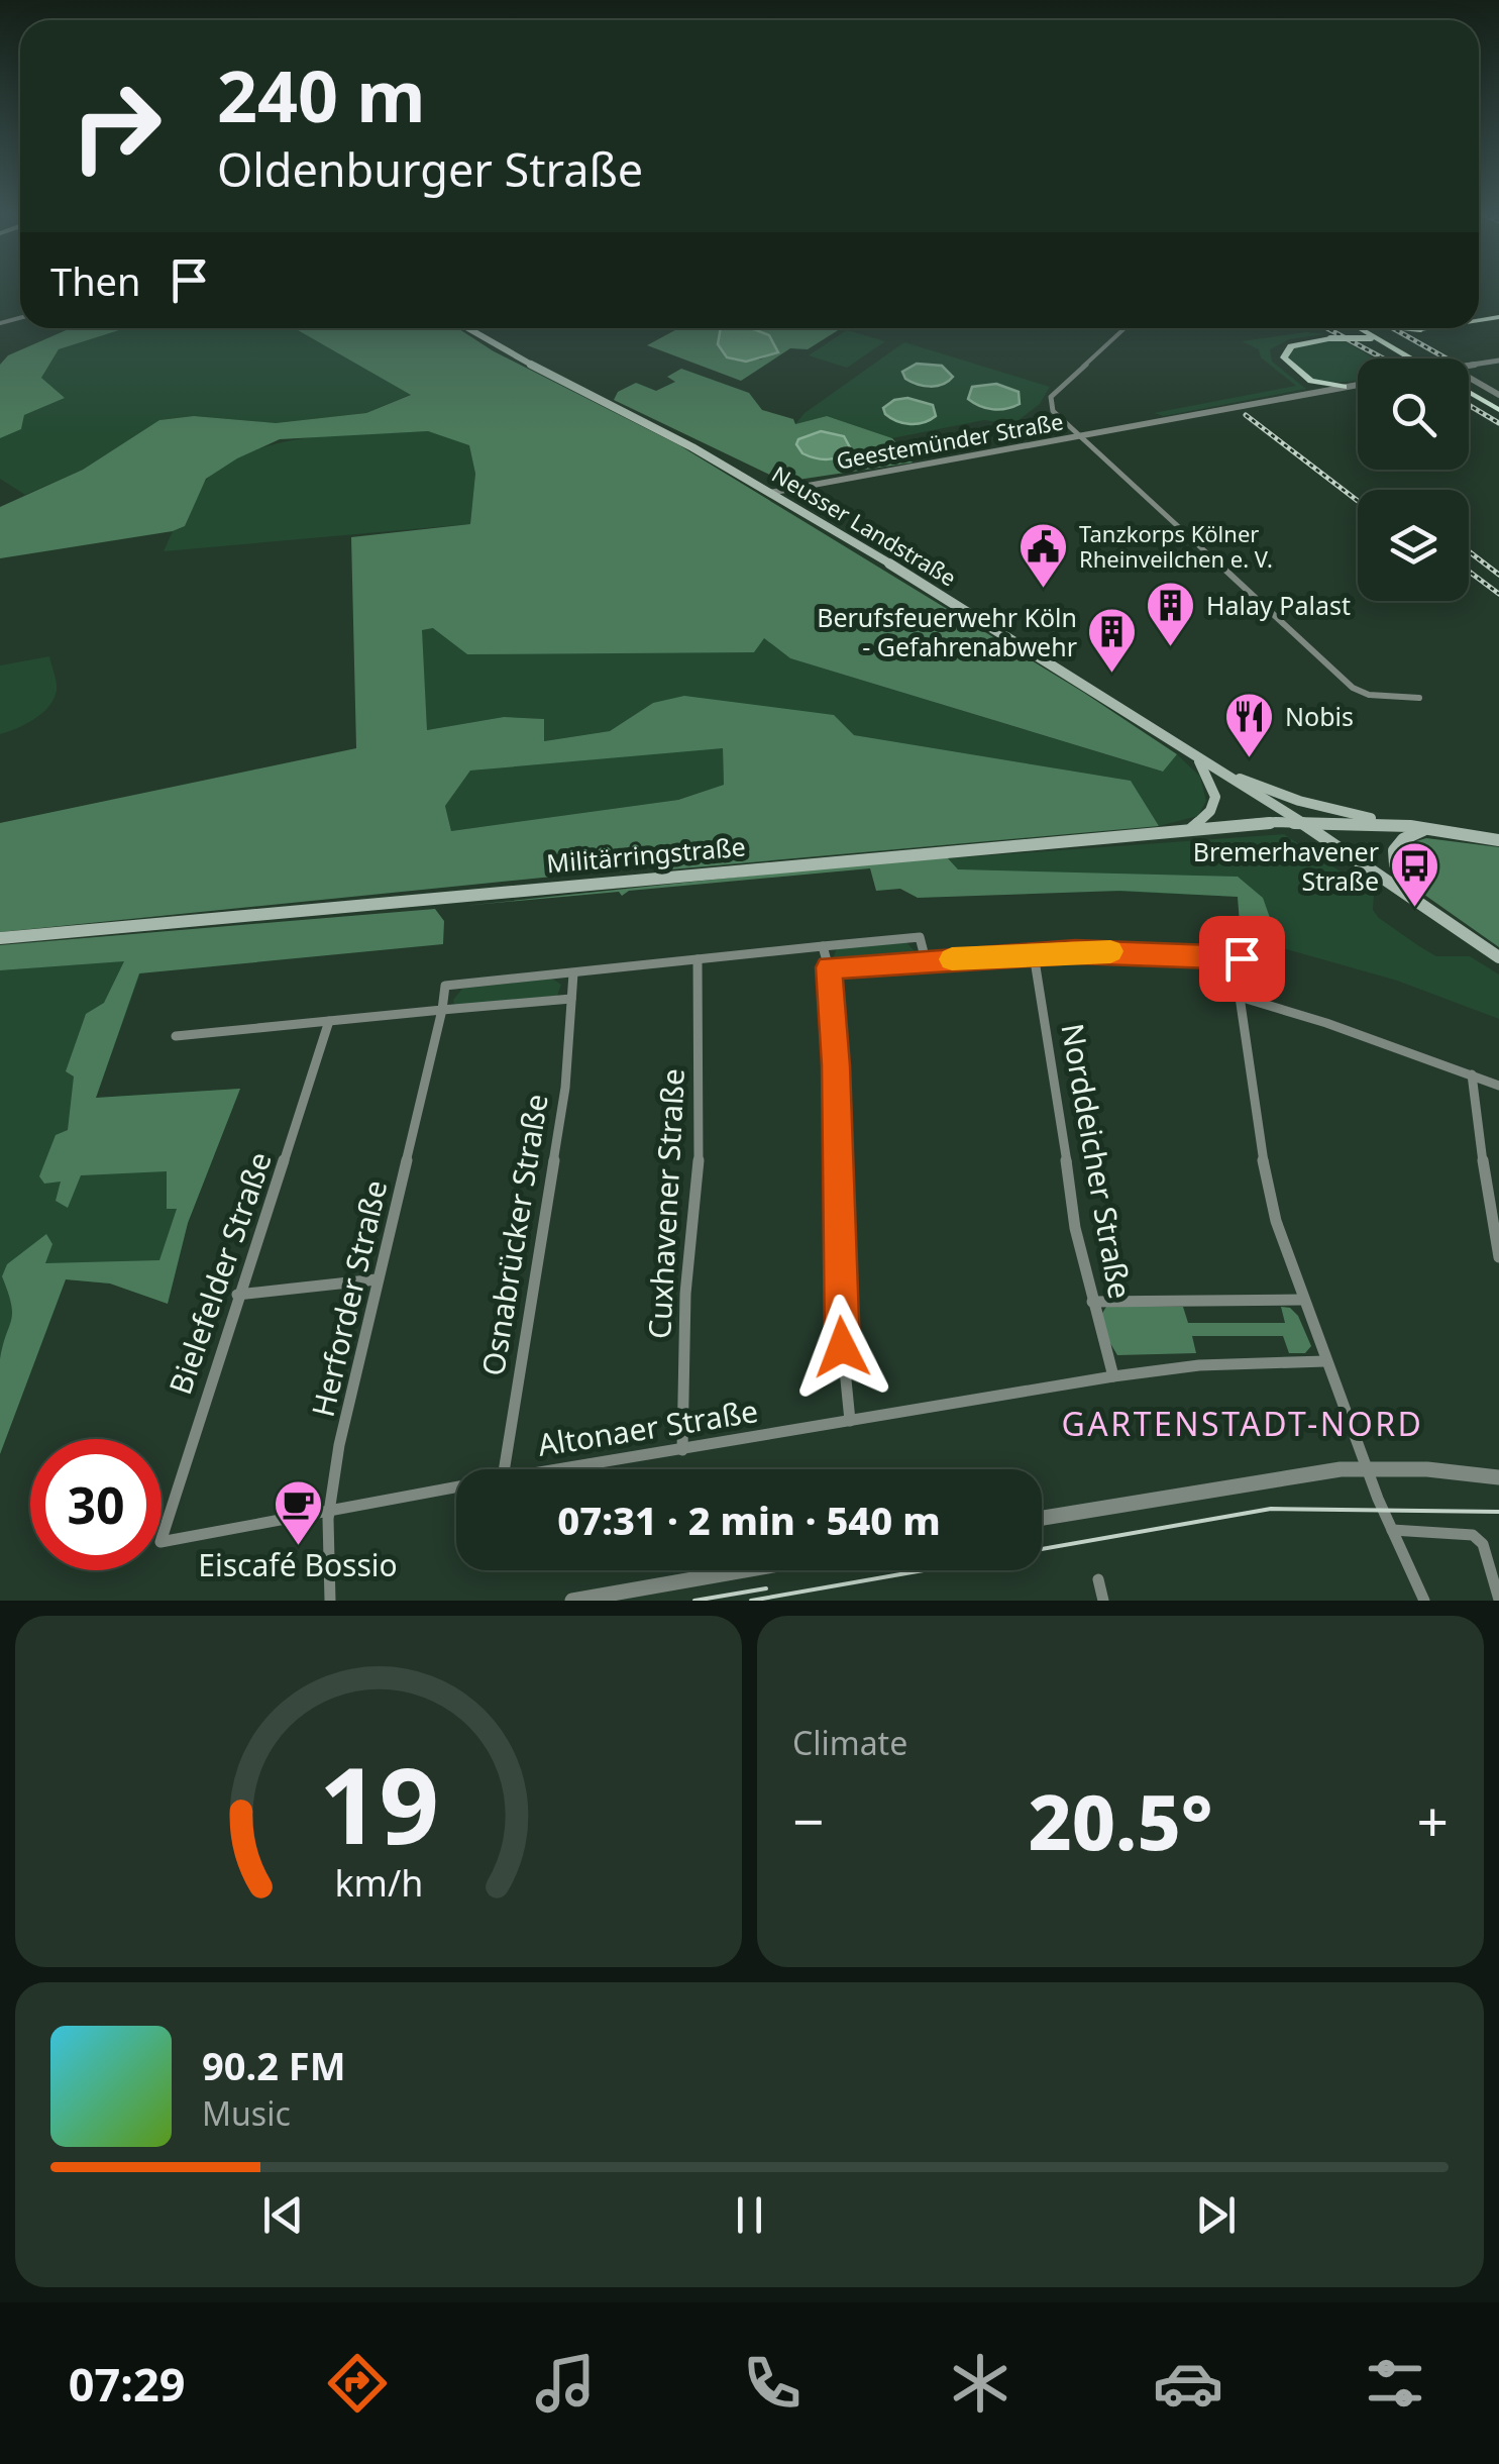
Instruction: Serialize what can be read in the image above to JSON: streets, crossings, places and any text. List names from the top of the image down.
{
  "streets": {
    "main road": ["Neusser Landstraße", "Militärringstraße"],
    "street": [
      "Geestemünder Straße",
      "Norddeicher Straße",
      "Cuxhavener Straße",
      "Osnabrücker Straße",
      "Bielefelder Straße",
      "Herforder Straße",
      "Altonaer Straße"
    ]
  },
  "crossings": [
    ["Geestemünder Straße", "Neusser Landstraße"],
    ["Neusser Landstraße", "Militärringstraße"],
    ["Norddeicher Straße", "Altonaer Straße"],
    ["Cuxhavener Straße", "Altonaer Straße"],
    ["Herforder Straße", "Altonaer Straße"]
  ],
  "districts": ["GARTENSTADT-NORD"],
  "places": {
    "public building": ["Tanzkorps Kölner Rheinveilchen e. V."],
    "building": ["Halay Palast", "Berufsfeuerwehr Köln - Gefahrenabwehr"],
    "restaurant": ["Nobis"],
    "bus stop": ["Bremerhavener Straße"],
    "cafe": ["Eiscafé Bossio"]
  },
  "page": {
    "turn": ["240 m", "Oldenburger Straße"],
    "then": "Then",
    "limit": "30",
    "trip": "07:31 · 2 min · 540 m",
    "tile": "Climate",
    "heat": ["−", "20.5°", "+"],
    "song": ["90.2 FM", "Music"],
    "tabs": "07:29",
    "gauge": ["19", "km/h"]
  }
}
